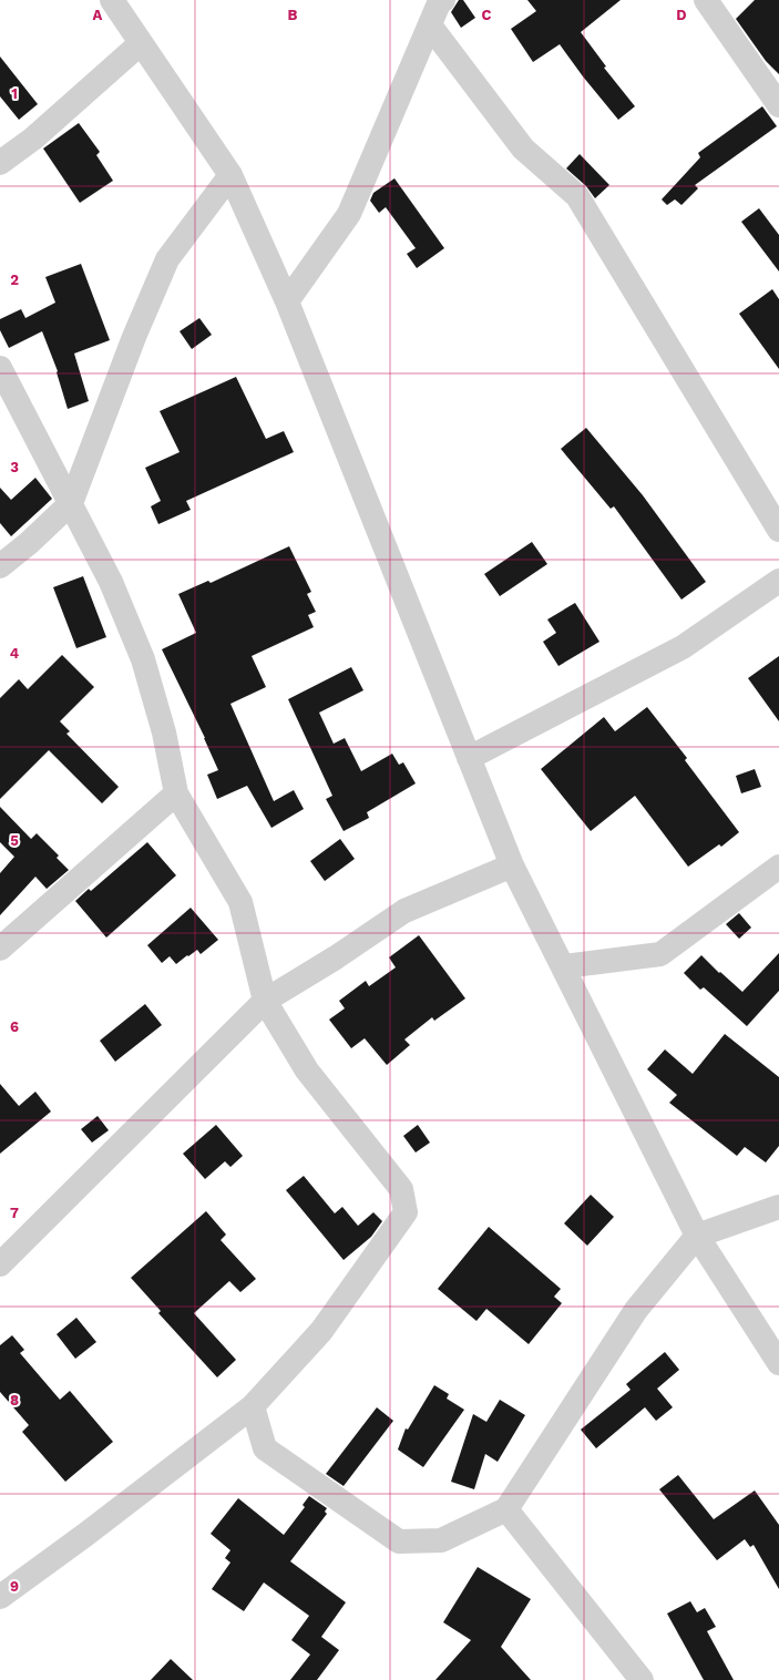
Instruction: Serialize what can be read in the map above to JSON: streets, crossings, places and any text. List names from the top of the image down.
{
  "grid": {
    "columns": [
      "A",
      "B",
      "C",
      "D"
    ],
    "rows": [
      "1",
      "2",
      "3",
      "4",
      "5",
      "6",
      "7",
      "8",
      "9"
    ]
  }
}
